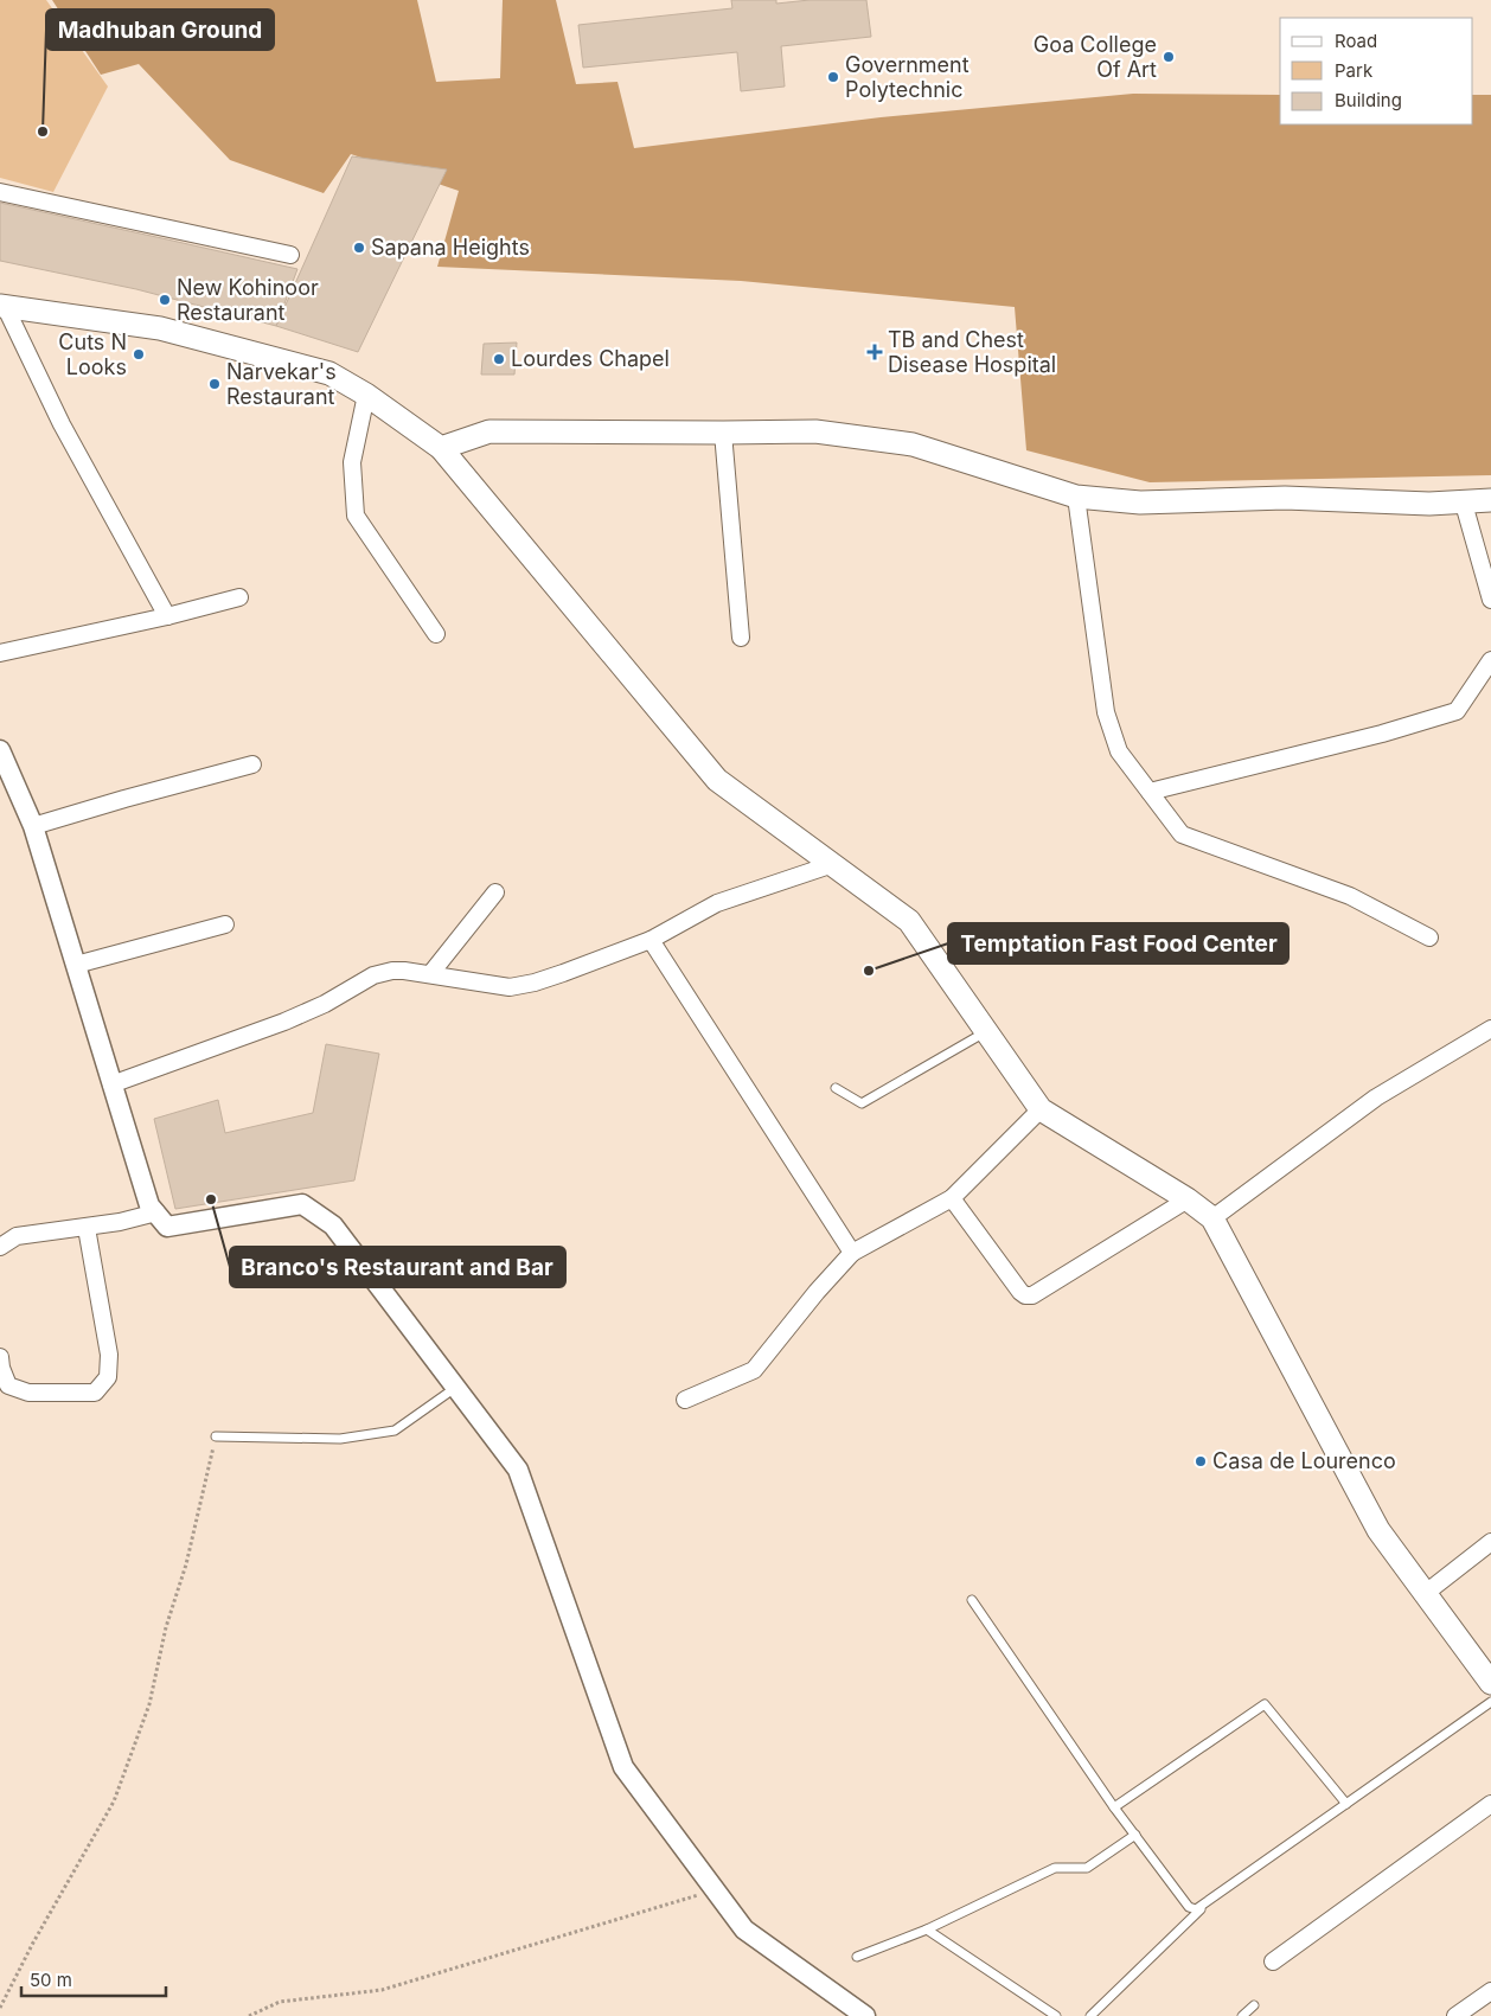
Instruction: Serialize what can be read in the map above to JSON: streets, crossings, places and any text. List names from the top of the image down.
{
  "places": {
    "other": [
      "Goa College Of Art",
      "Government Polytechnic",
      "Madhuban Ground",
      "Sapana Heights",
      "New Kohinoor Restaurant",
      "Cuts N Looks",
      "Lourdes Chapel",
      "Narvekar's Restaurant",
      "Temptation Fast Food Center",
      "Branco's Restaurant and Bar",
      "Casa de Lourenco"
    ],
    "health": ["TB and Chest Disease Hospital"]
  },
  "legend": ["Road", "Park", "Building"],
  "scale_bar": "50 m"
}
